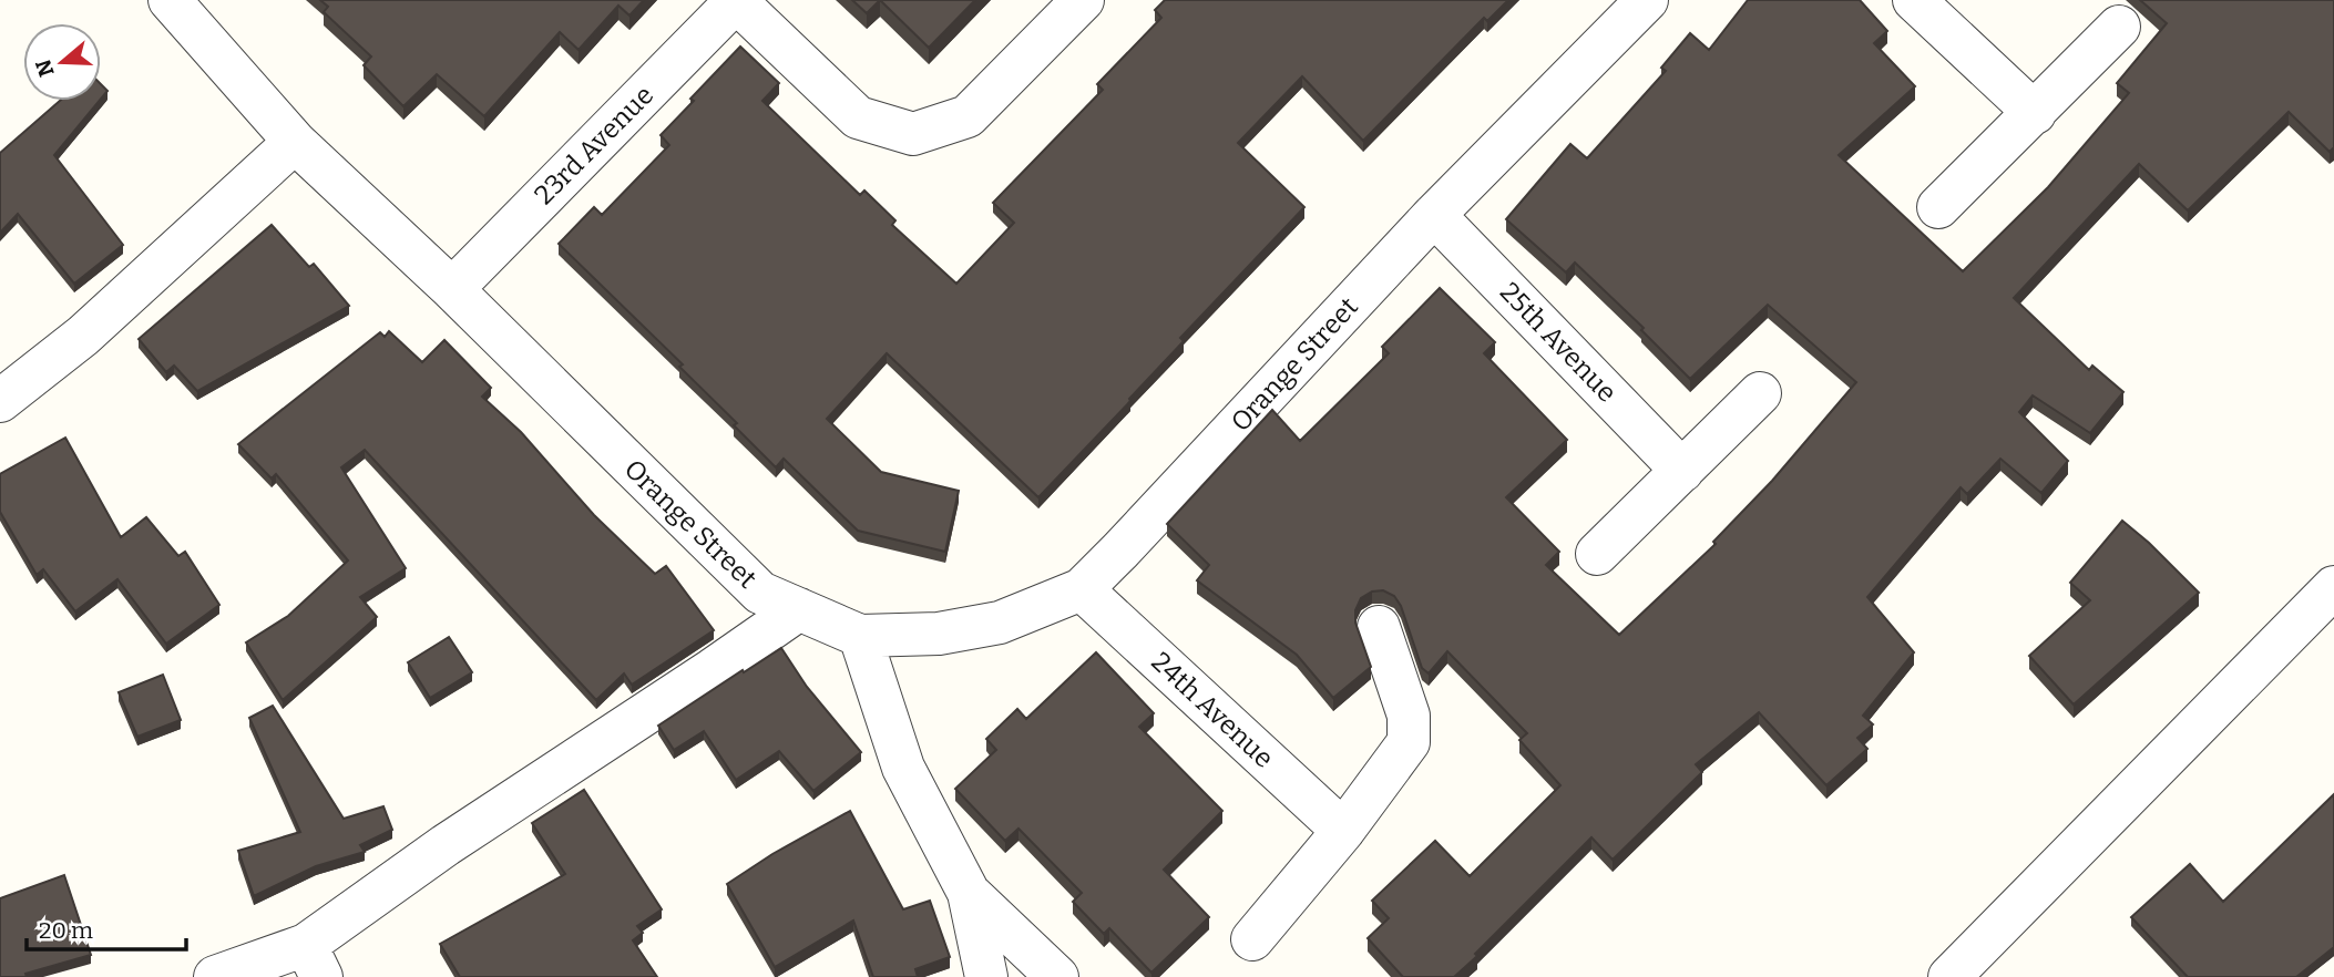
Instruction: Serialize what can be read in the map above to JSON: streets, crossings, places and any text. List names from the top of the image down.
{
  "streets": {
    "street": [
      "23rd Avenue",
      "25th Avenue",
      "Orange Street",
      "24th Avenue"
    ]
  },
  "crossings": [
    ["23rd Avenue", "Orange Street"],
    ["25th Avenue", "Orange Street"],
    ["Orange Street", "24th Avenue"]
  ],
  "scale_bar": "20 m",
  "north": "left"
}
